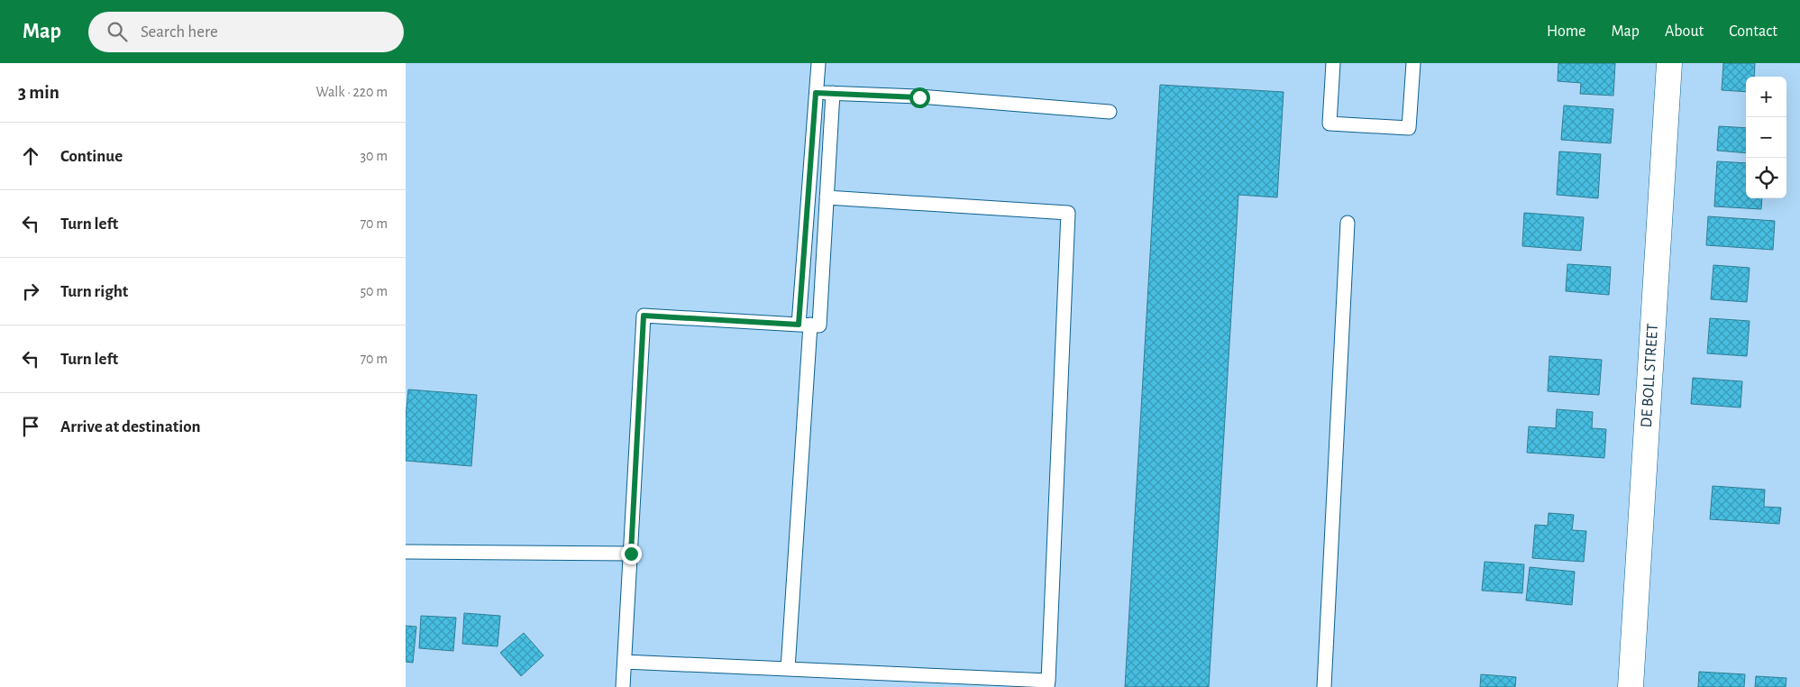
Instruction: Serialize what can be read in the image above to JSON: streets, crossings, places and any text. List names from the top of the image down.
{
  "streets": {
    "street": ["DE BOLL STREET"]
  },
  "page": {
    "header": "Map",
    "search": "Search here",
    "nav": [
      "Home",
      "Map",
      "About",
      "Contact"
    ],
    "heading": ["3 min", "Walk · 220 m"],
    "map_buttons": ["+", "−"],
    "list": [
      ["Continue", "30 m"],
      ["Turn left", "70 m"],
      ["Turn right", "50 m"],
      ["Turn left", "70 m"],
      "Arrive at destination"
    ]
  }
}
